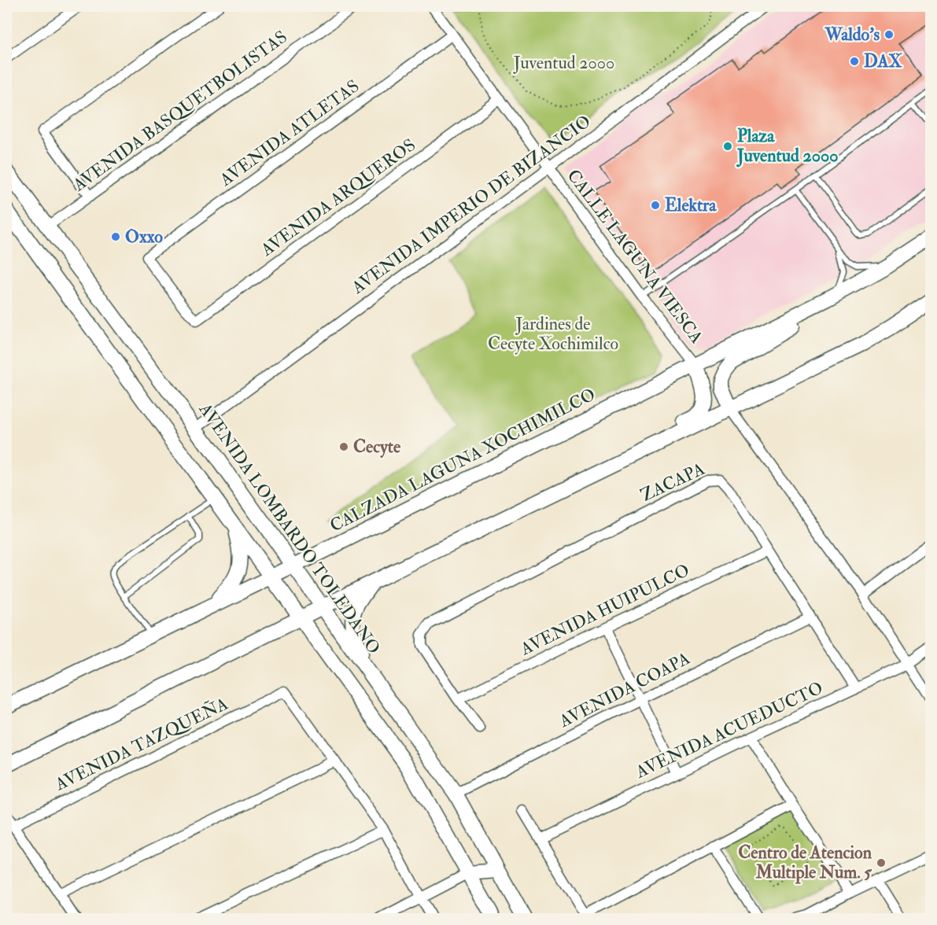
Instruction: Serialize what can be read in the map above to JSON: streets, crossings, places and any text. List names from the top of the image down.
{
  "streets": {
    "main road": ["CALZADA LAGUNA XOCHIMILCO", "AVENIDA LOMBARDO TOLEDANO"],
    "street": [
      "AVENIDA BASQUETBOLISTAS",
      "AVENIDA ATLETAS",
      "AVENIDA ARQUEROS",
      "AVENIDA IMPERIO DE BIZANCIO",
      "CALLE LAGUNA VIESCA",
      "ZACAPA",
      "AVENIDA HUIPULCO",
      "AVENIDA COAPA",
      "AVENIDA ACUEDUCTO",
      "AVENIDA TAZQUEÑA"
    ]
  },
  "crossings": [
    ["AVENIDA BASQUETBOLISTAS", "AVENIDA LOMBARDO TOLEDANO"],
    ["AVENIDA ATLETAS", "AVENIDA ARQUEROS"],
    ["AVENIDA ATLETAS", "CALLE LAGUNA VIESCA"],
    ["AVENIDA ARQUEROS", "CALLE LAGUNA VIESCA"],
    ["AVENIDA IMPERIO DE BIZANCIO", "CALLE LAGUNA VIESCA"],
    ["AVENIDA IMPERIO DE BIZANCIO", "AVENIDA LOMBARDO TOLEDANO"],
    ["CALLE LAGUNA VIESCA", "CALZADA LAGUNA XOCHIMILCO"],
    ["CALZADA LAGUNA XOCHIMILCO", "AVENIDA LOMBARDO TOLEDANO"],
    ["ZACAPA", "AVENIDA HUIPULCO"],
    ["ZACAPA", "AVENIDA COAPA"],
    ["ZACAPA", "AVENIDA ACUEDUCTO"],
    ["AVENIDA LOMBARDO TOLEDANO", "AVENIDA COAPA"]
  ],
  "parks": ["Juventud 2000", "Jardines de Cecyte Xochimilco"],
  "places": [
    "Waldo's",
    "DAX",
    "Plaza Juventud 2000",
    "Elektra",
    "Oxxo",
    "Cecyte",
    "Centro de Atencion Multiple Num. 5"
  ]
}
